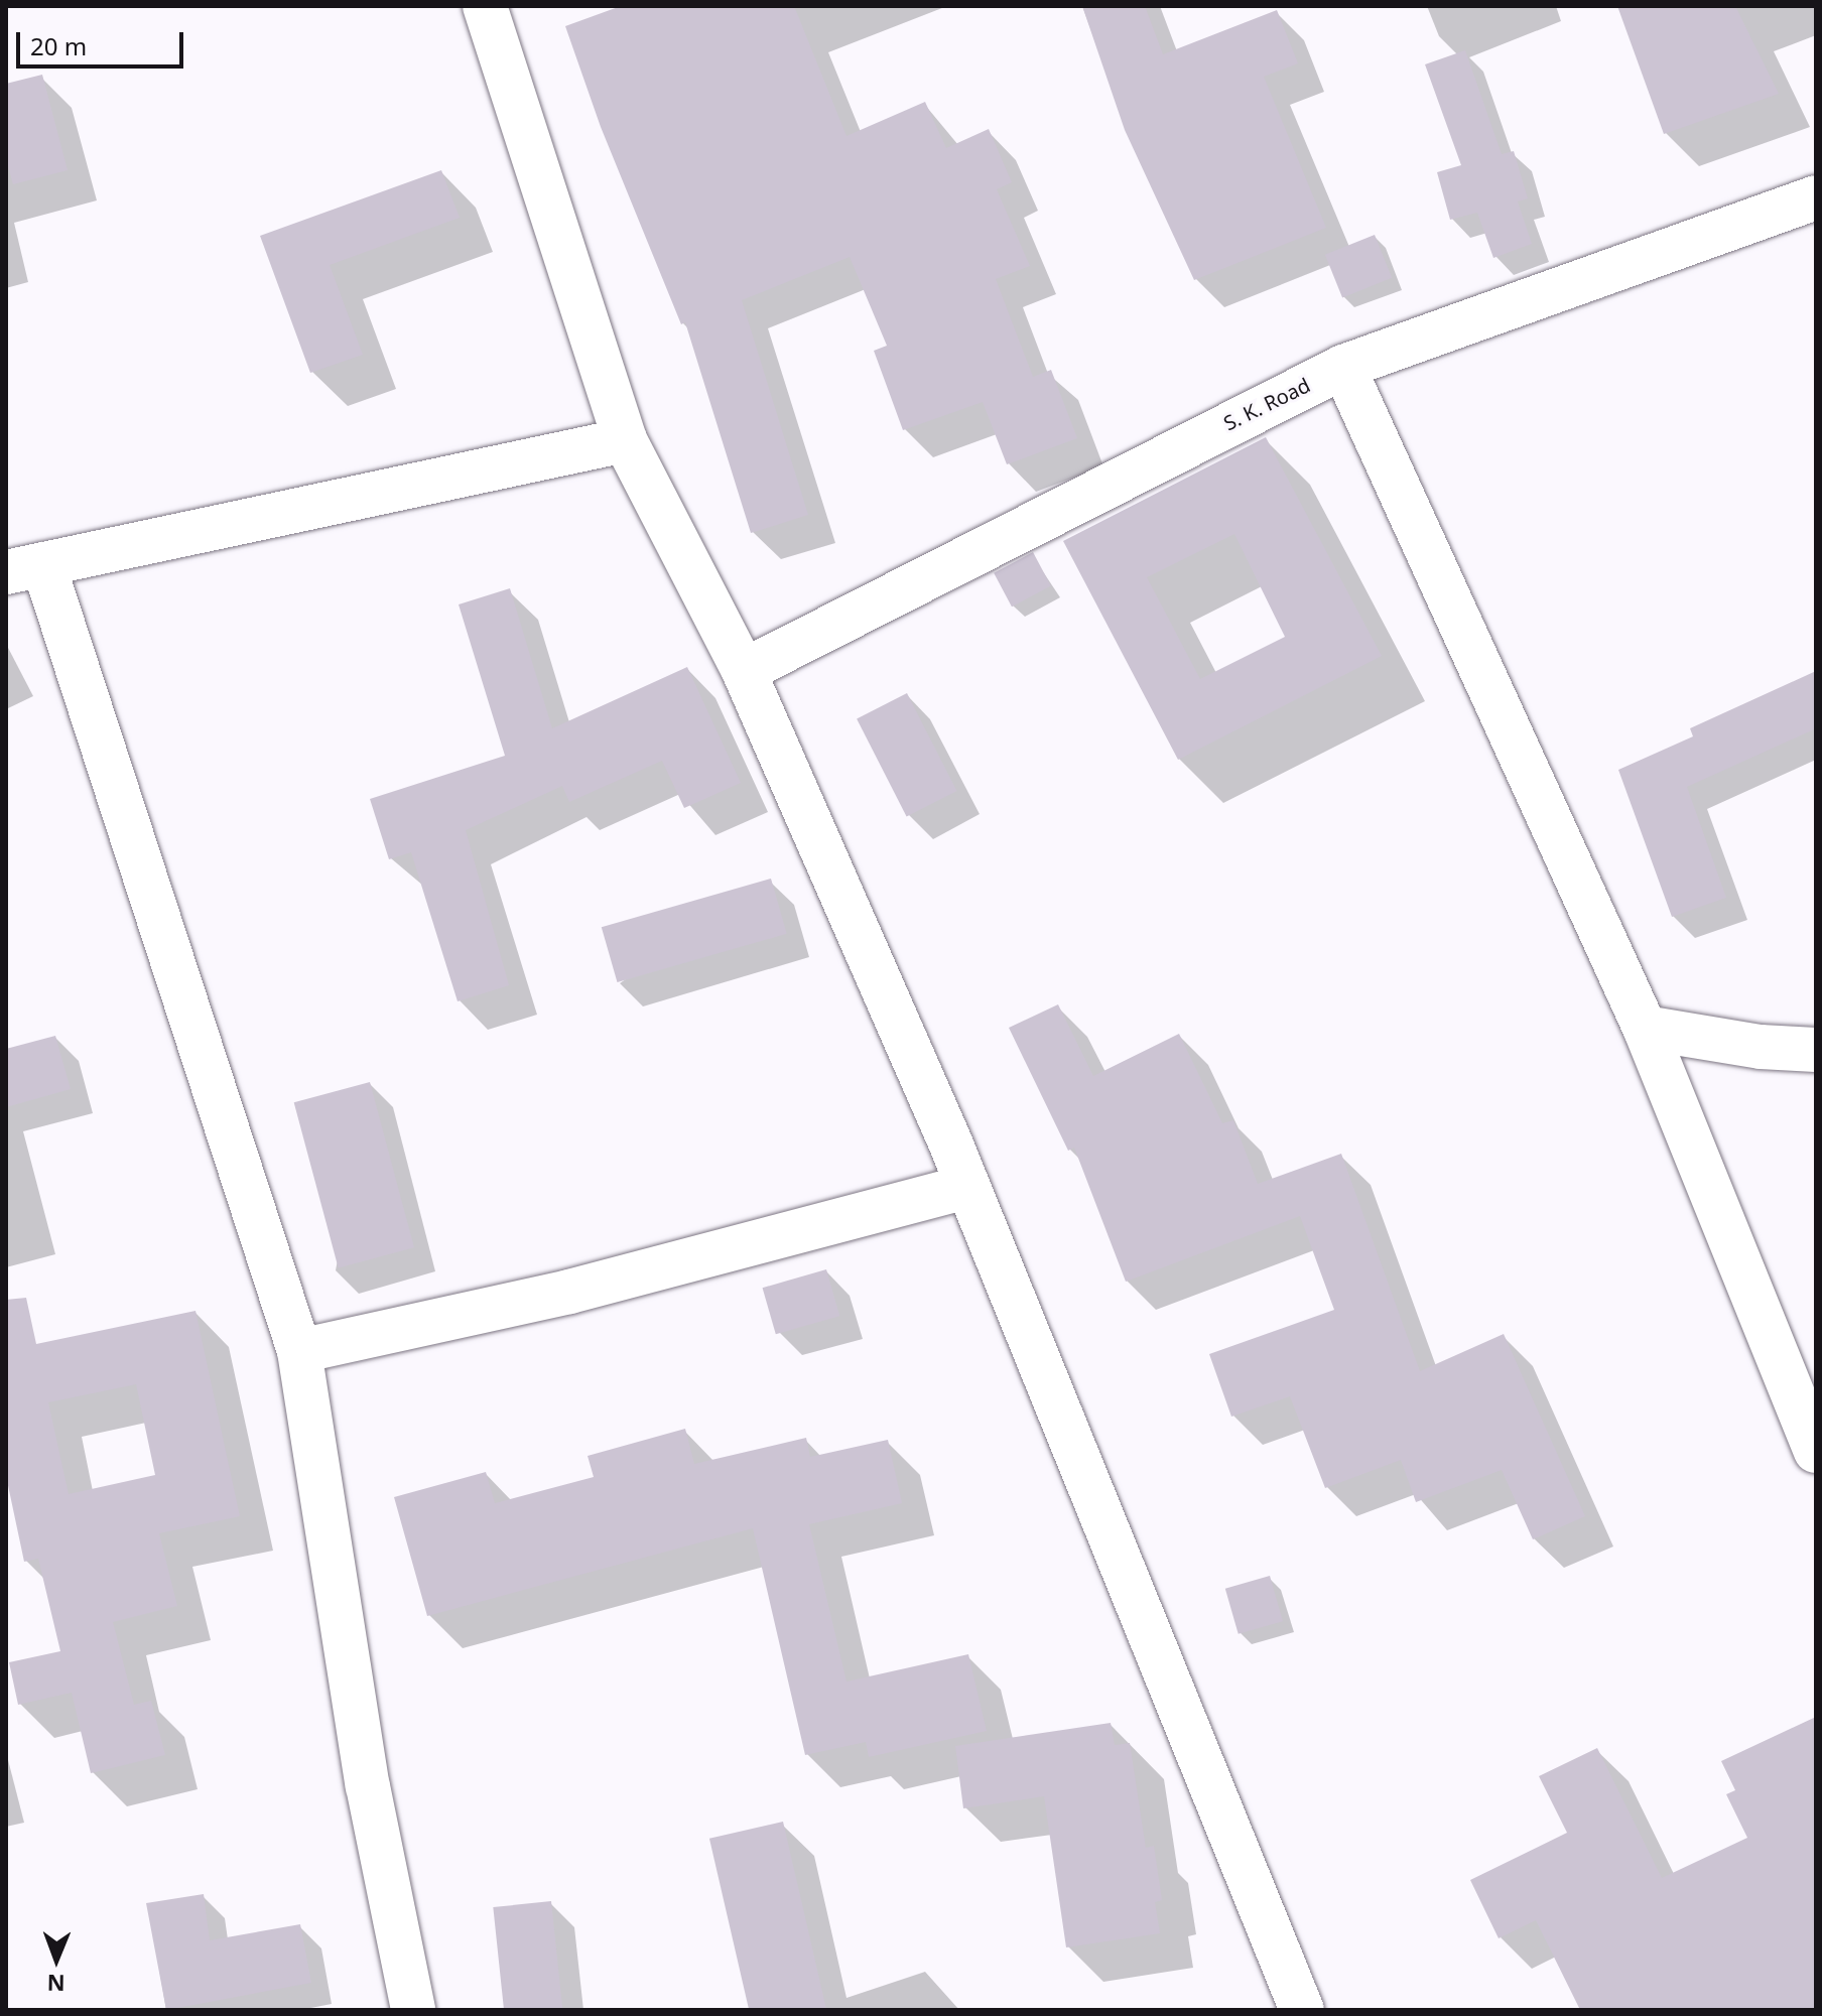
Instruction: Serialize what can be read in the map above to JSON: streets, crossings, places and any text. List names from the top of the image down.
{
  "streets": {
    "street": ["S. K. Road"]
  },
  "scale_bar": "20 m",
  "north": "bottom"
}
